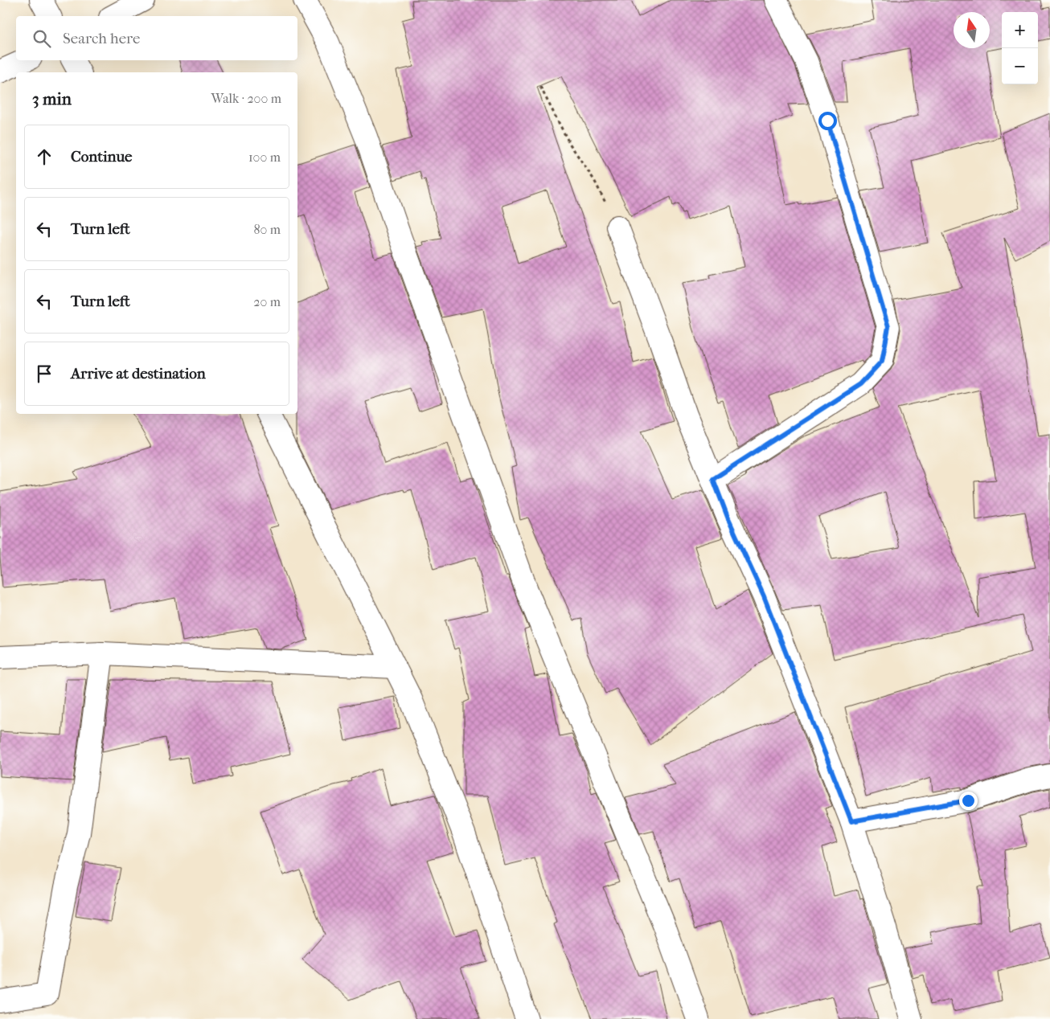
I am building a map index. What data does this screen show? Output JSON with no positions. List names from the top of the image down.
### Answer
{
  "north": "top",
  "page": {
    "map_buttons": ["+", "−"],
    "search": "Search here",
    "heading": ["3 min", "Walk · 200 m"],
    "list": [
      ["Continue", "100 m"],
      ["Turn left", "80 m"],
      ["Turn left", "20 m"],
      "Arrive at destination"
    ]
  }
}
